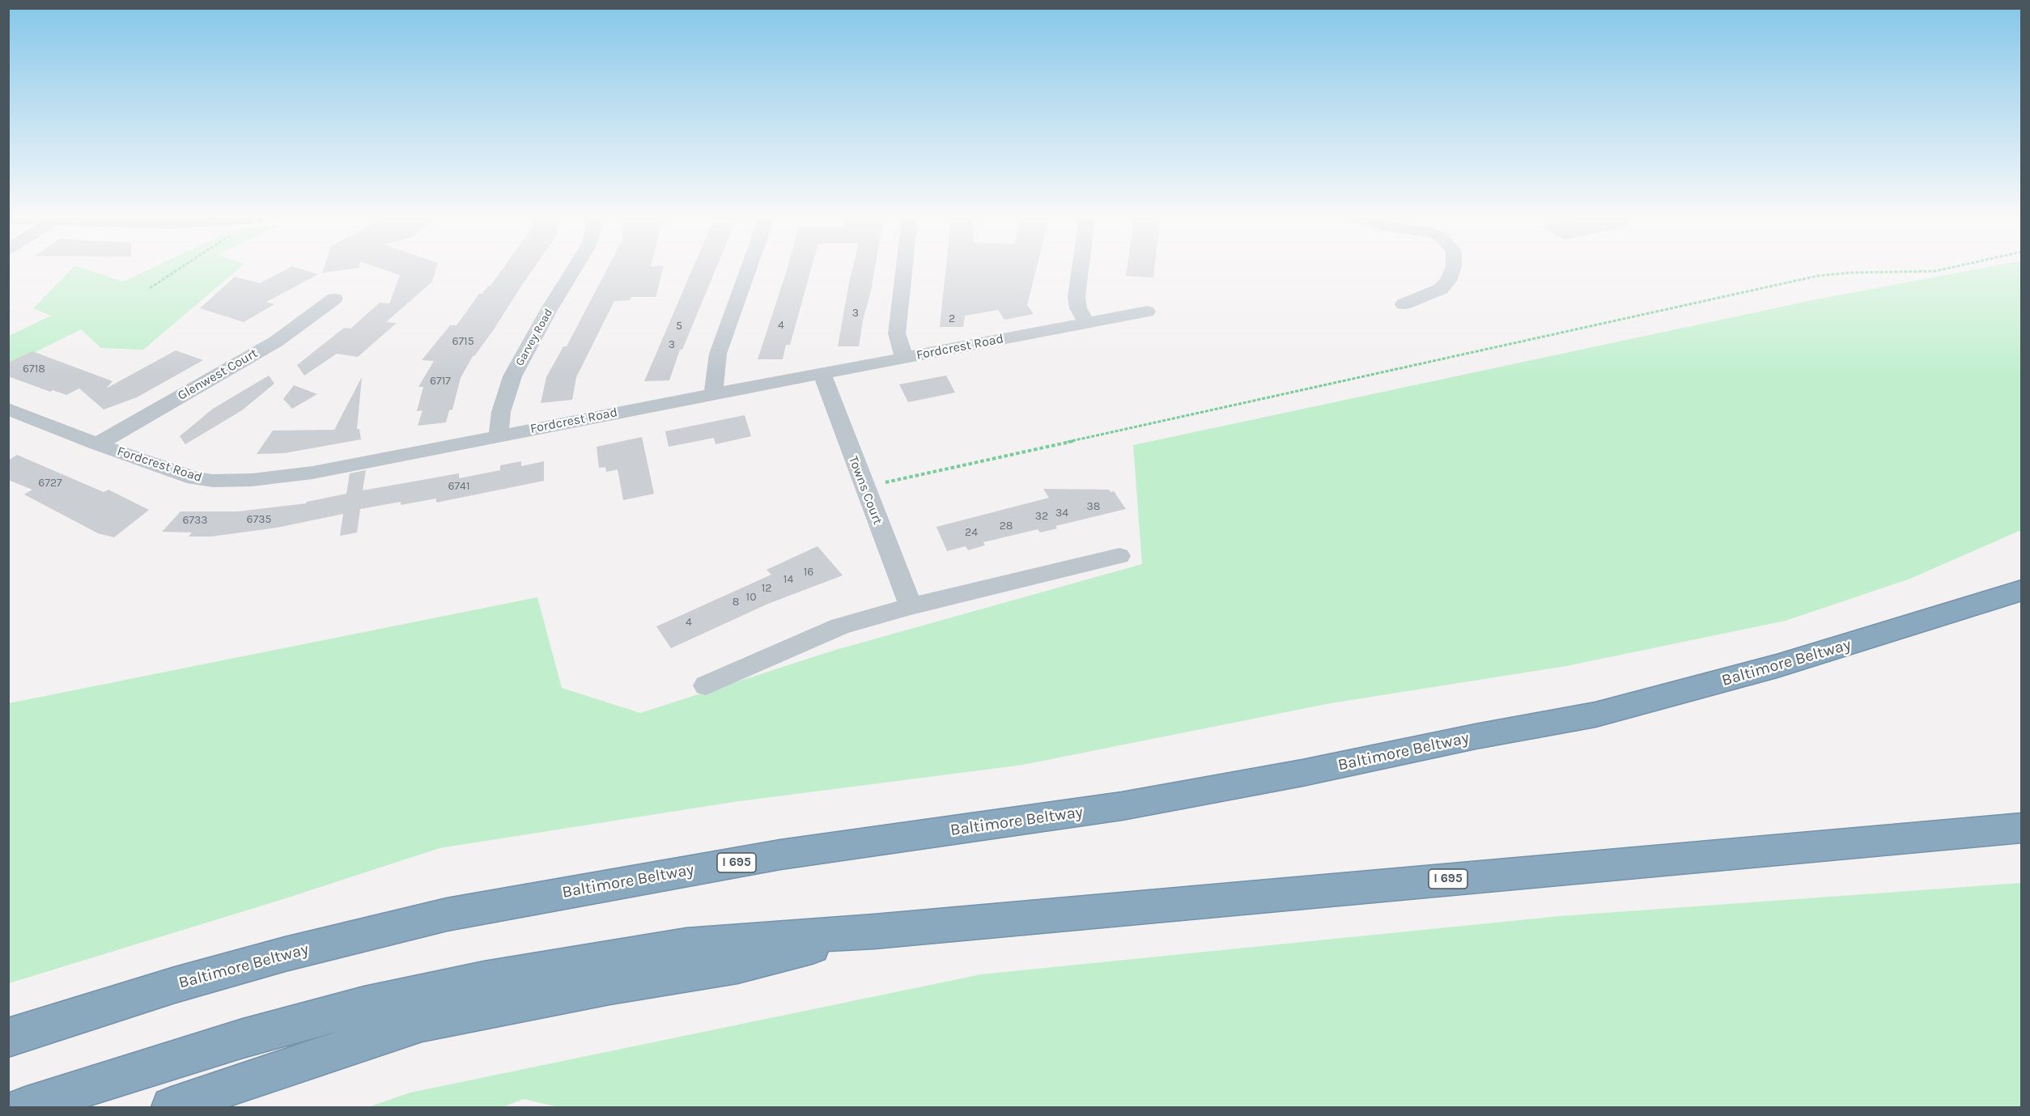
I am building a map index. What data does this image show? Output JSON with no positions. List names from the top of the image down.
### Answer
{
  "streets": {
    "highway": ["Baltimore Beltway", "I 695"],
    "street": [
      "Garvey Road",
      "Fordcrest Road",
      "Glenwest Court",
      "Towns Court"
    ]
  },
  "crossings": [
    ["Garvey Road", "Fordcrest Road"],
    ["Fordcrest Road", "Glenwest Court"],
    ["Fordcrest Road", "Towns Court"]
  ],
  "house_numbers": [
    "3",
    "2",
    "4",
    "5",
    "6715",
    "3",
    "6718",
    "6717",
    "6727",
    "6741",
    "38",
    "34",
    "32",
    "6735",
    "6733",
    "28",
    "24",
    "16",
    "14",
    "12",
    "10",
    "8",
    "4"
  ]
}
